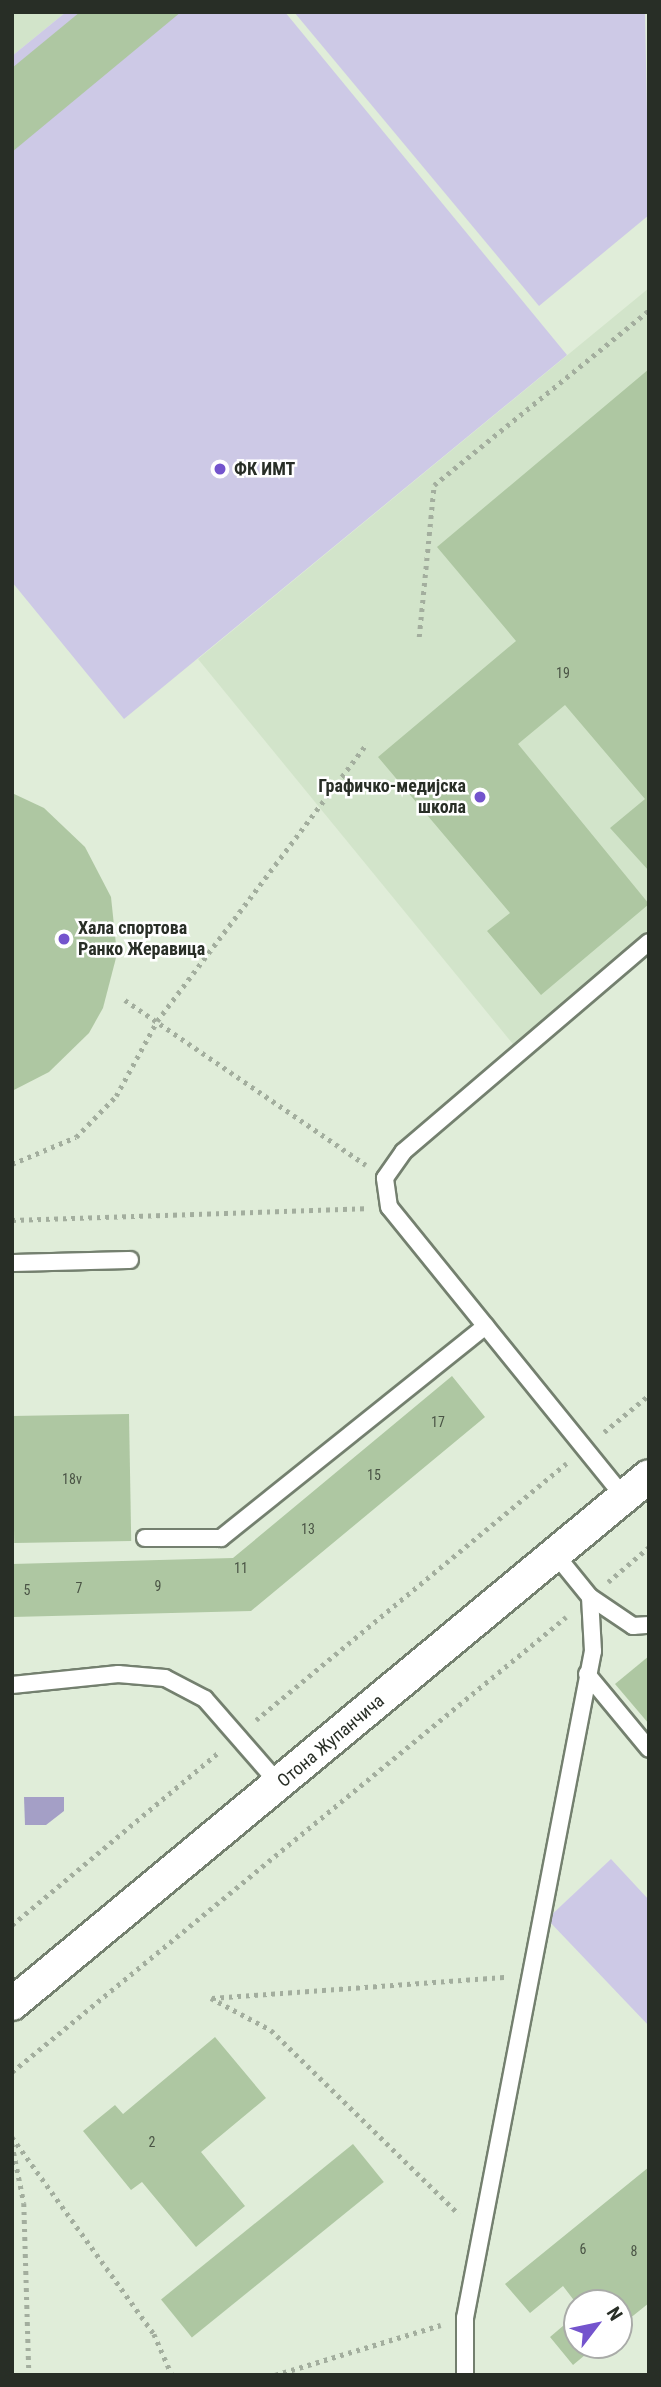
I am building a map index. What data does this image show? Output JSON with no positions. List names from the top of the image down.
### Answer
{
  "streets": {
    "street": ["Отона Жупанчича"]
  },
  "places": ["ФК ИМТ", "Графичко-медијска школа", "Хала спортова Ранко Жеравица"],
  "house_numbers": [
    "19",
    "17",
    "15",
    "18v",
    "13",
    "11",
    "9",
    "7",
    "5",
    "2",
    "6",
    "8"
  ],
  "north": "top right"
}
